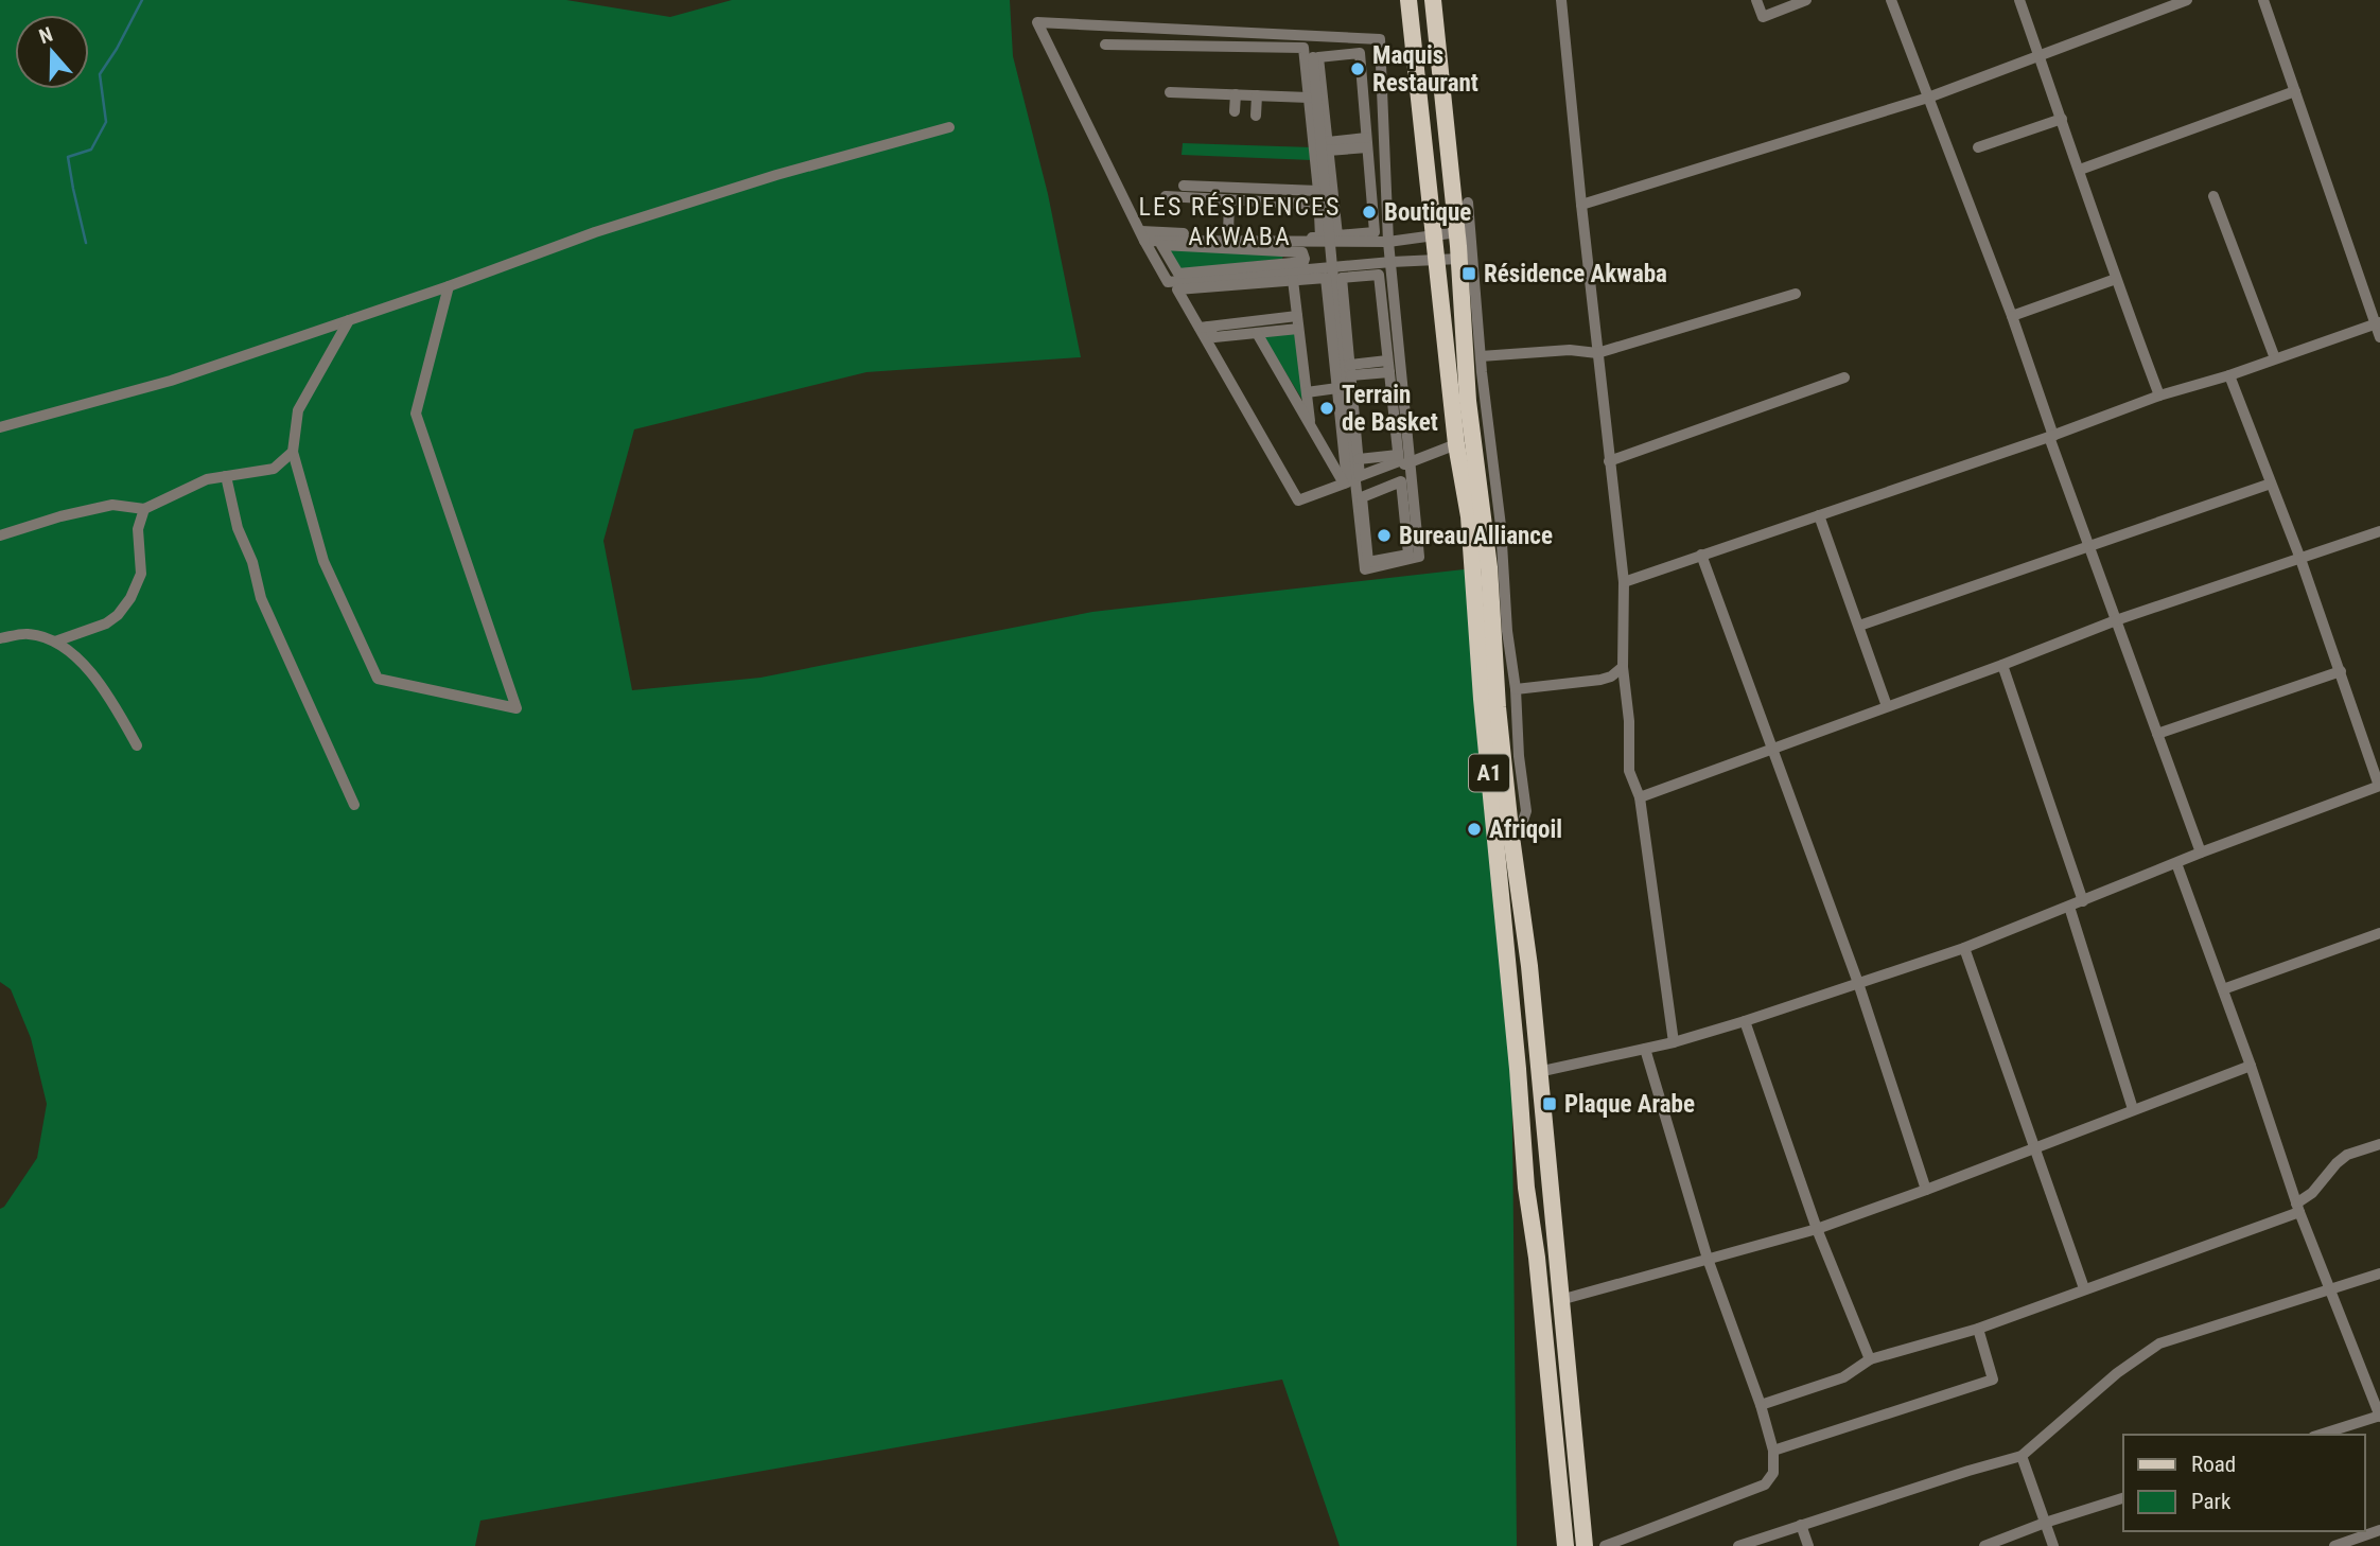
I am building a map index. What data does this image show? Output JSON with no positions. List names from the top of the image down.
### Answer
{
  "streets": {
    "main road": ["A1"]
  },
  "districts": ["LES RÉSIDENCES AKWABA"],
  "places": {
    "other": [
      "Maquis Restaurant",
      "Boutique",
      "Terrain de Basket",
      "Bureau Alliance",
      "Afriqoil"
    ],
    "transit": ["Résidence Akwaba", "Plaque Arabe"]
  },
  "legend": ["Road", "Park"],
  "north": "top"
}
